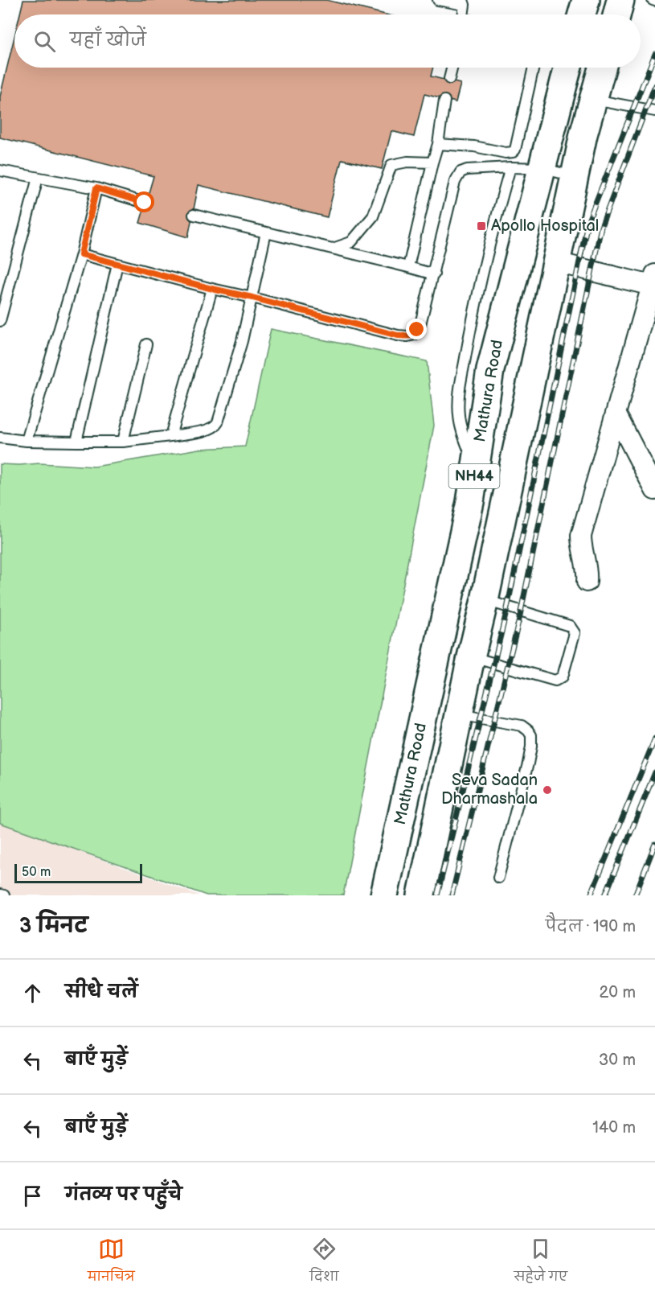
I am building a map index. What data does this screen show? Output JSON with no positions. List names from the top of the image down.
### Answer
{
  "streets": {
    "highway": ["Mathura Road", "NH44"]
  },
  "places": {
    "transit": ["Apollo Hospital"],
    "other": ["Seva Sadan Dharmashala"]
  },
  "scale_bar": "50 m",
  "page": {
    "search": "यहाँ खोजें",
    "scale": "50 m",
    "heading": ["3 मिनट", "पैदल · 190 m"],
    "list": [
      ["सीधे चलें", "20 m"],
      ["बाएँ मुड़ें", "30 m"],
      ["बाएँ मुड़ें", "140 m"],
      "गंतव्य पर पहुँचे"
    ],
    "nav": ["मानचित्र", "दिशा", "सहेजे गए"]
  }
}
